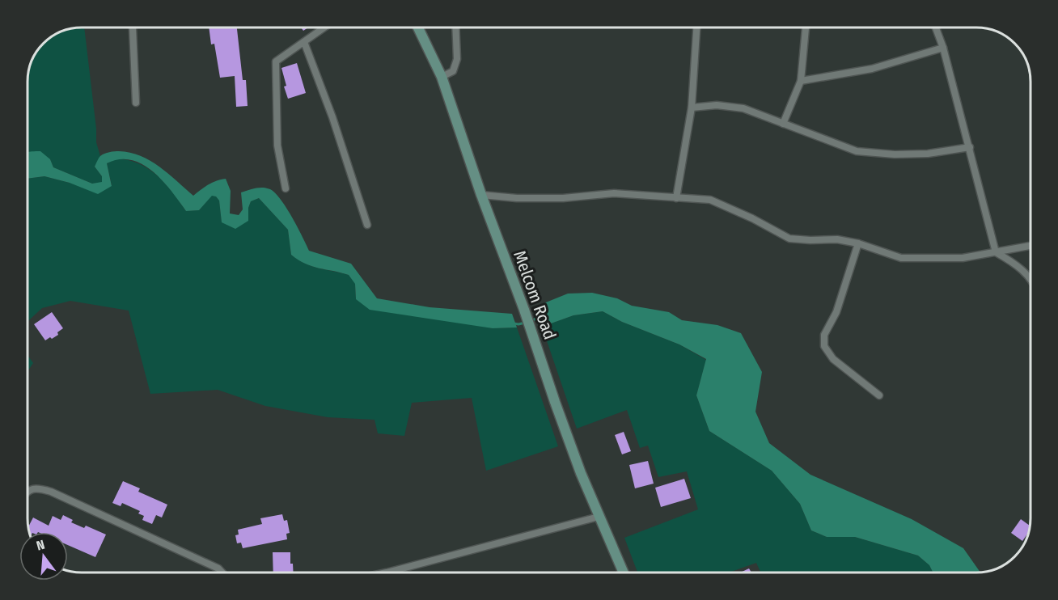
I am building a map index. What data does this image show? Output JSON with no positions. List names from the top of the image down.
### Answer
{
  "streets": {
    "main road": ["Melcom Road"]
  },
  "north": "top"
}
